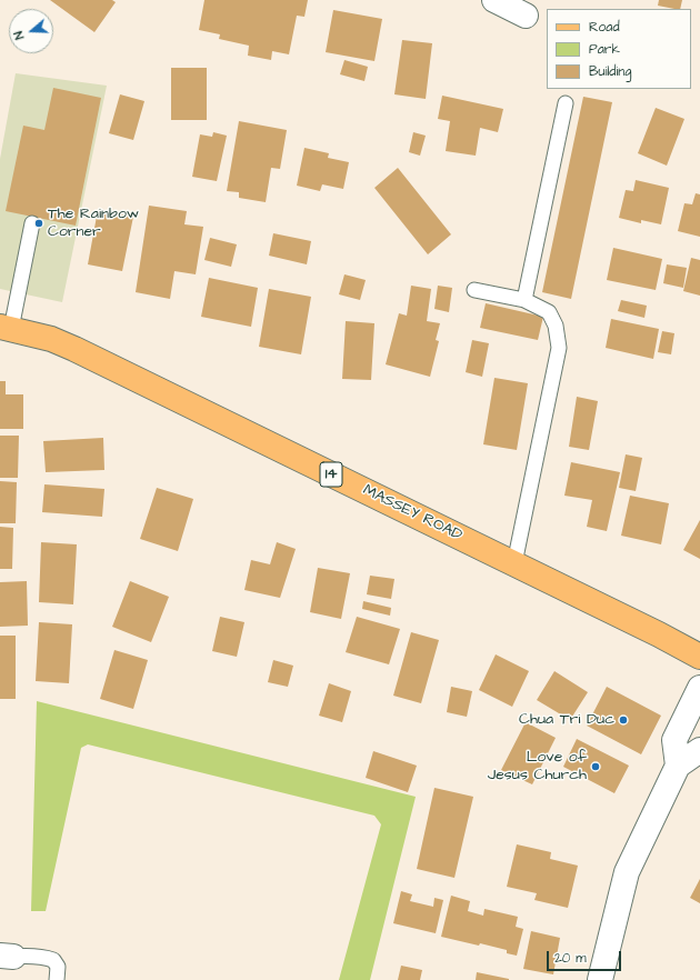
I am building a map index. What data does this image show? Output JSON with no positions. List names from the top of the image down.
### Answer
{
  "streets": {
    "main road": ["14", "MASSEY ROAD"]
  },
  "places": ["The Rainbow Corner", "Chua Tri Duc", "Love of Jesus Church"],
  "legend": ["Road", "Park", "Building"],
  "scale_bar": "20 m",
  "north": "left"
}
